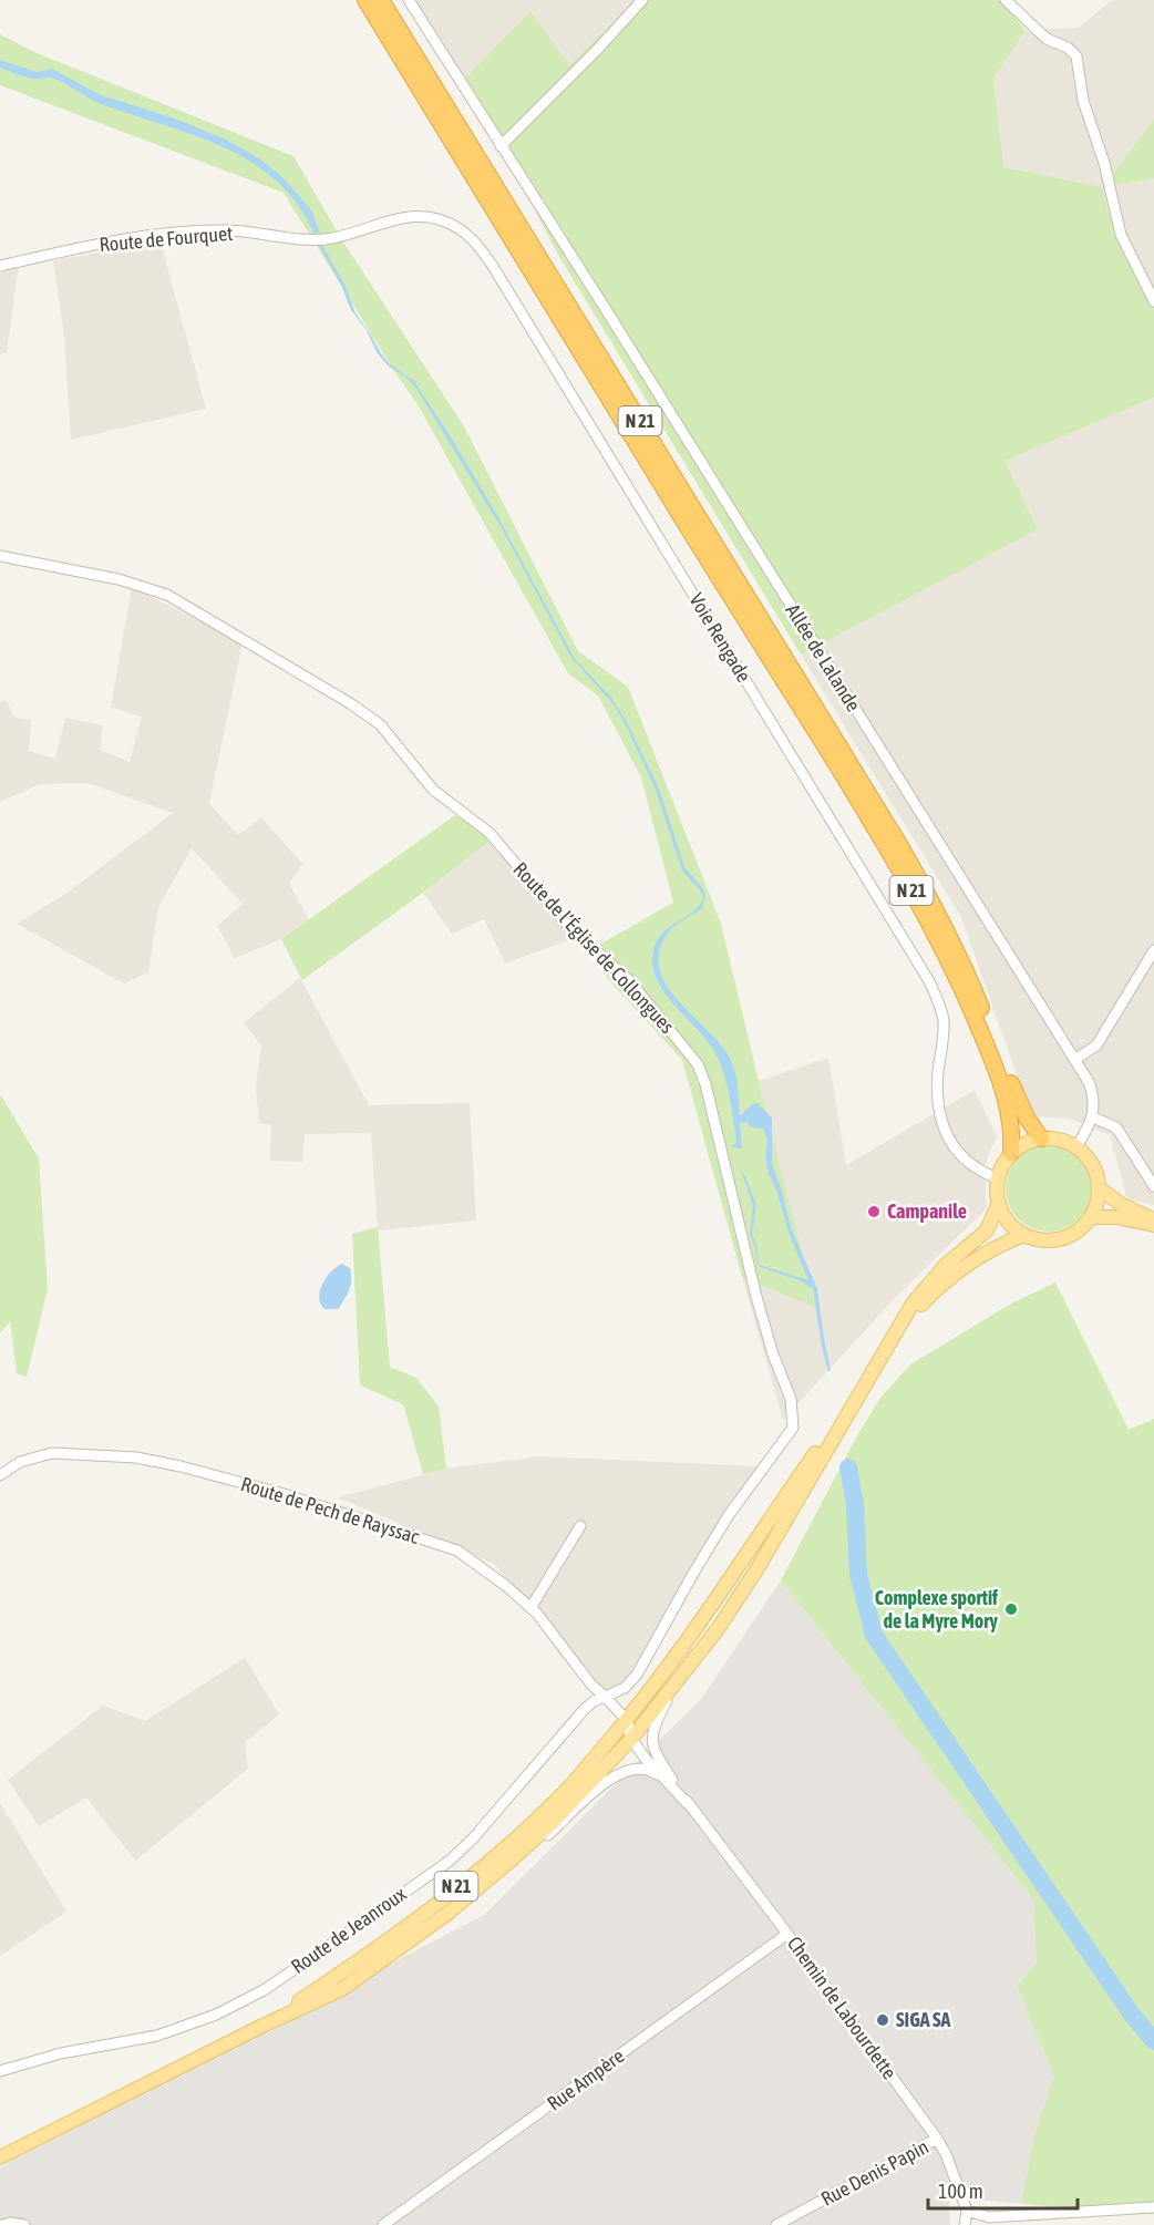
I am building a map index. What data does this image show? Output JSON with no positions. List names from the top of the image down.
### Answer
{
  "streets": {
    "highway": ["N 21"],
    "street": [
      "Route de Fourquet",
      "Voie Rengade",
      "Allée de Lalande",
      "Route de l’Église de Collongues",
      "Route de Pech de Rayssac",
      "Route de Jeanroux",
      "Chemin de Labourdette",
      "Rue Ampère",
      "Rue Denis Papin"
    ]
  },
  "crossings": [
    ["Route de Fourquet", "Voie Rengade"],
    ["N 21", "Voie Rengade"],
    ["Route de l’Église de Collongues", "Route de Jeanroux"],
    ["Route de Pech de Rayssac", "Route de Jeanroux"],
    ["Chemin de Labourdette", "Rue Ampère"],
    ["Chemin de Labourdette", "Rue Denis Papin"]
  ],
  "places": ["Campanile", "Complexe sportif de la Myre Mory", "SIGA SA"],
  "scale_bar": "100 m"
}
